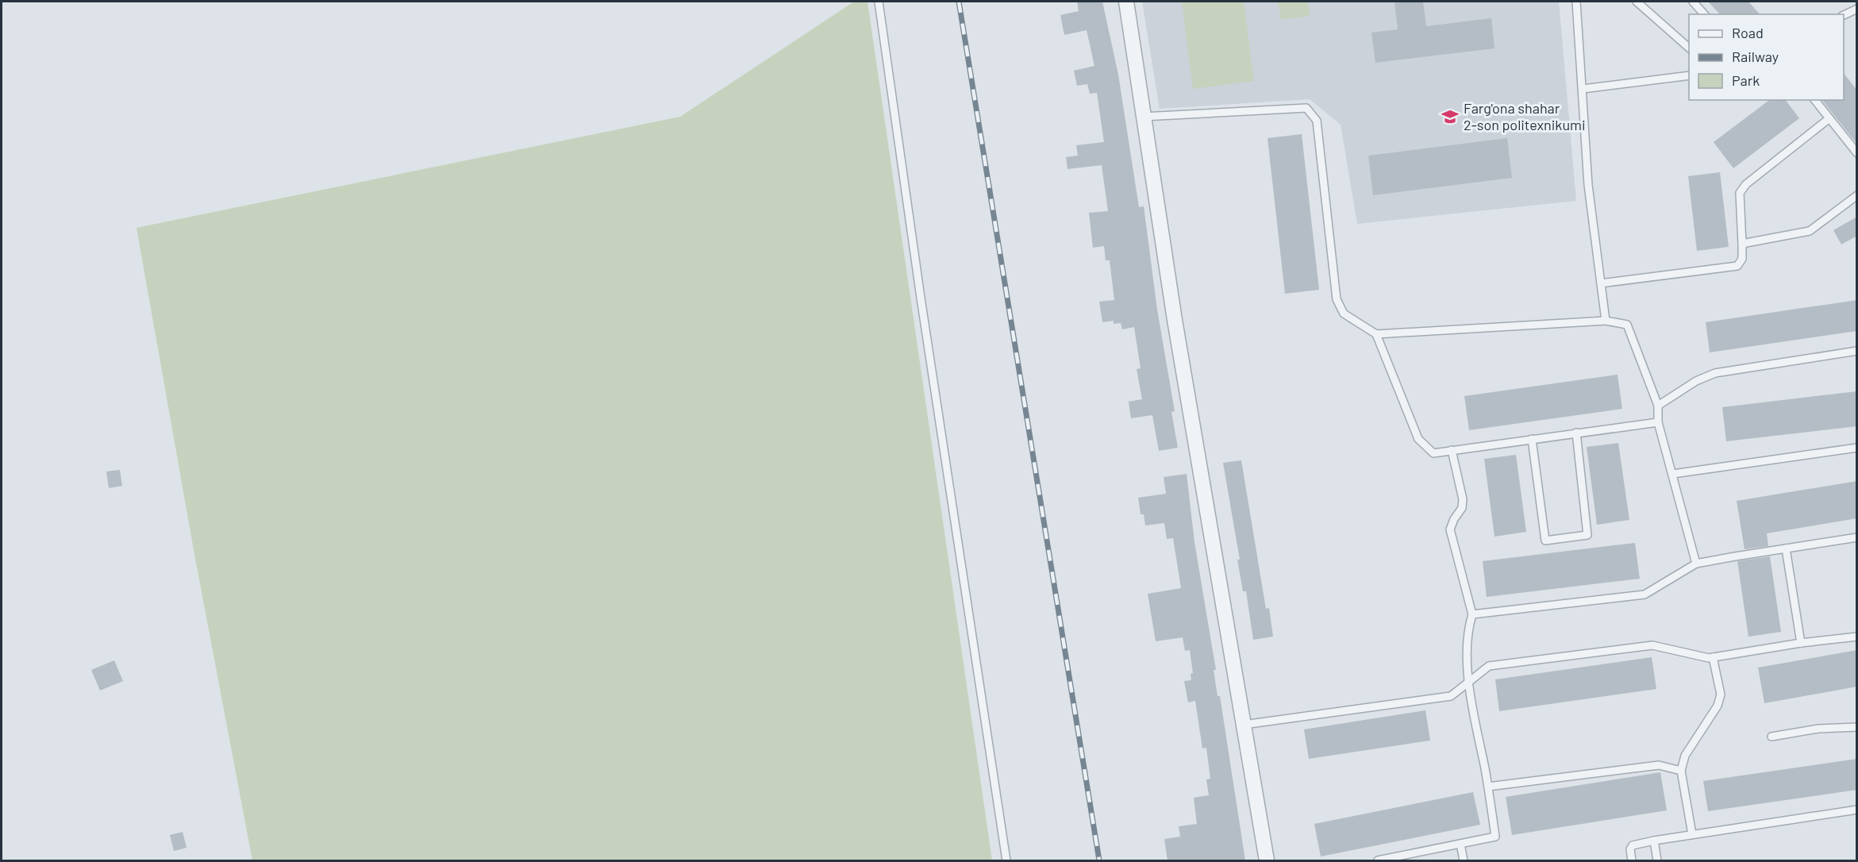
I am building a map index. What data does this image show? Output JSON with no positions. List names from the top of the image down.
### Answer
{
  "places": {
    "school or university": ["Farg'ona shahar 2-son politexnikumi"]
  },
  "legend": ["Road", "Railway", "Park"]
}
